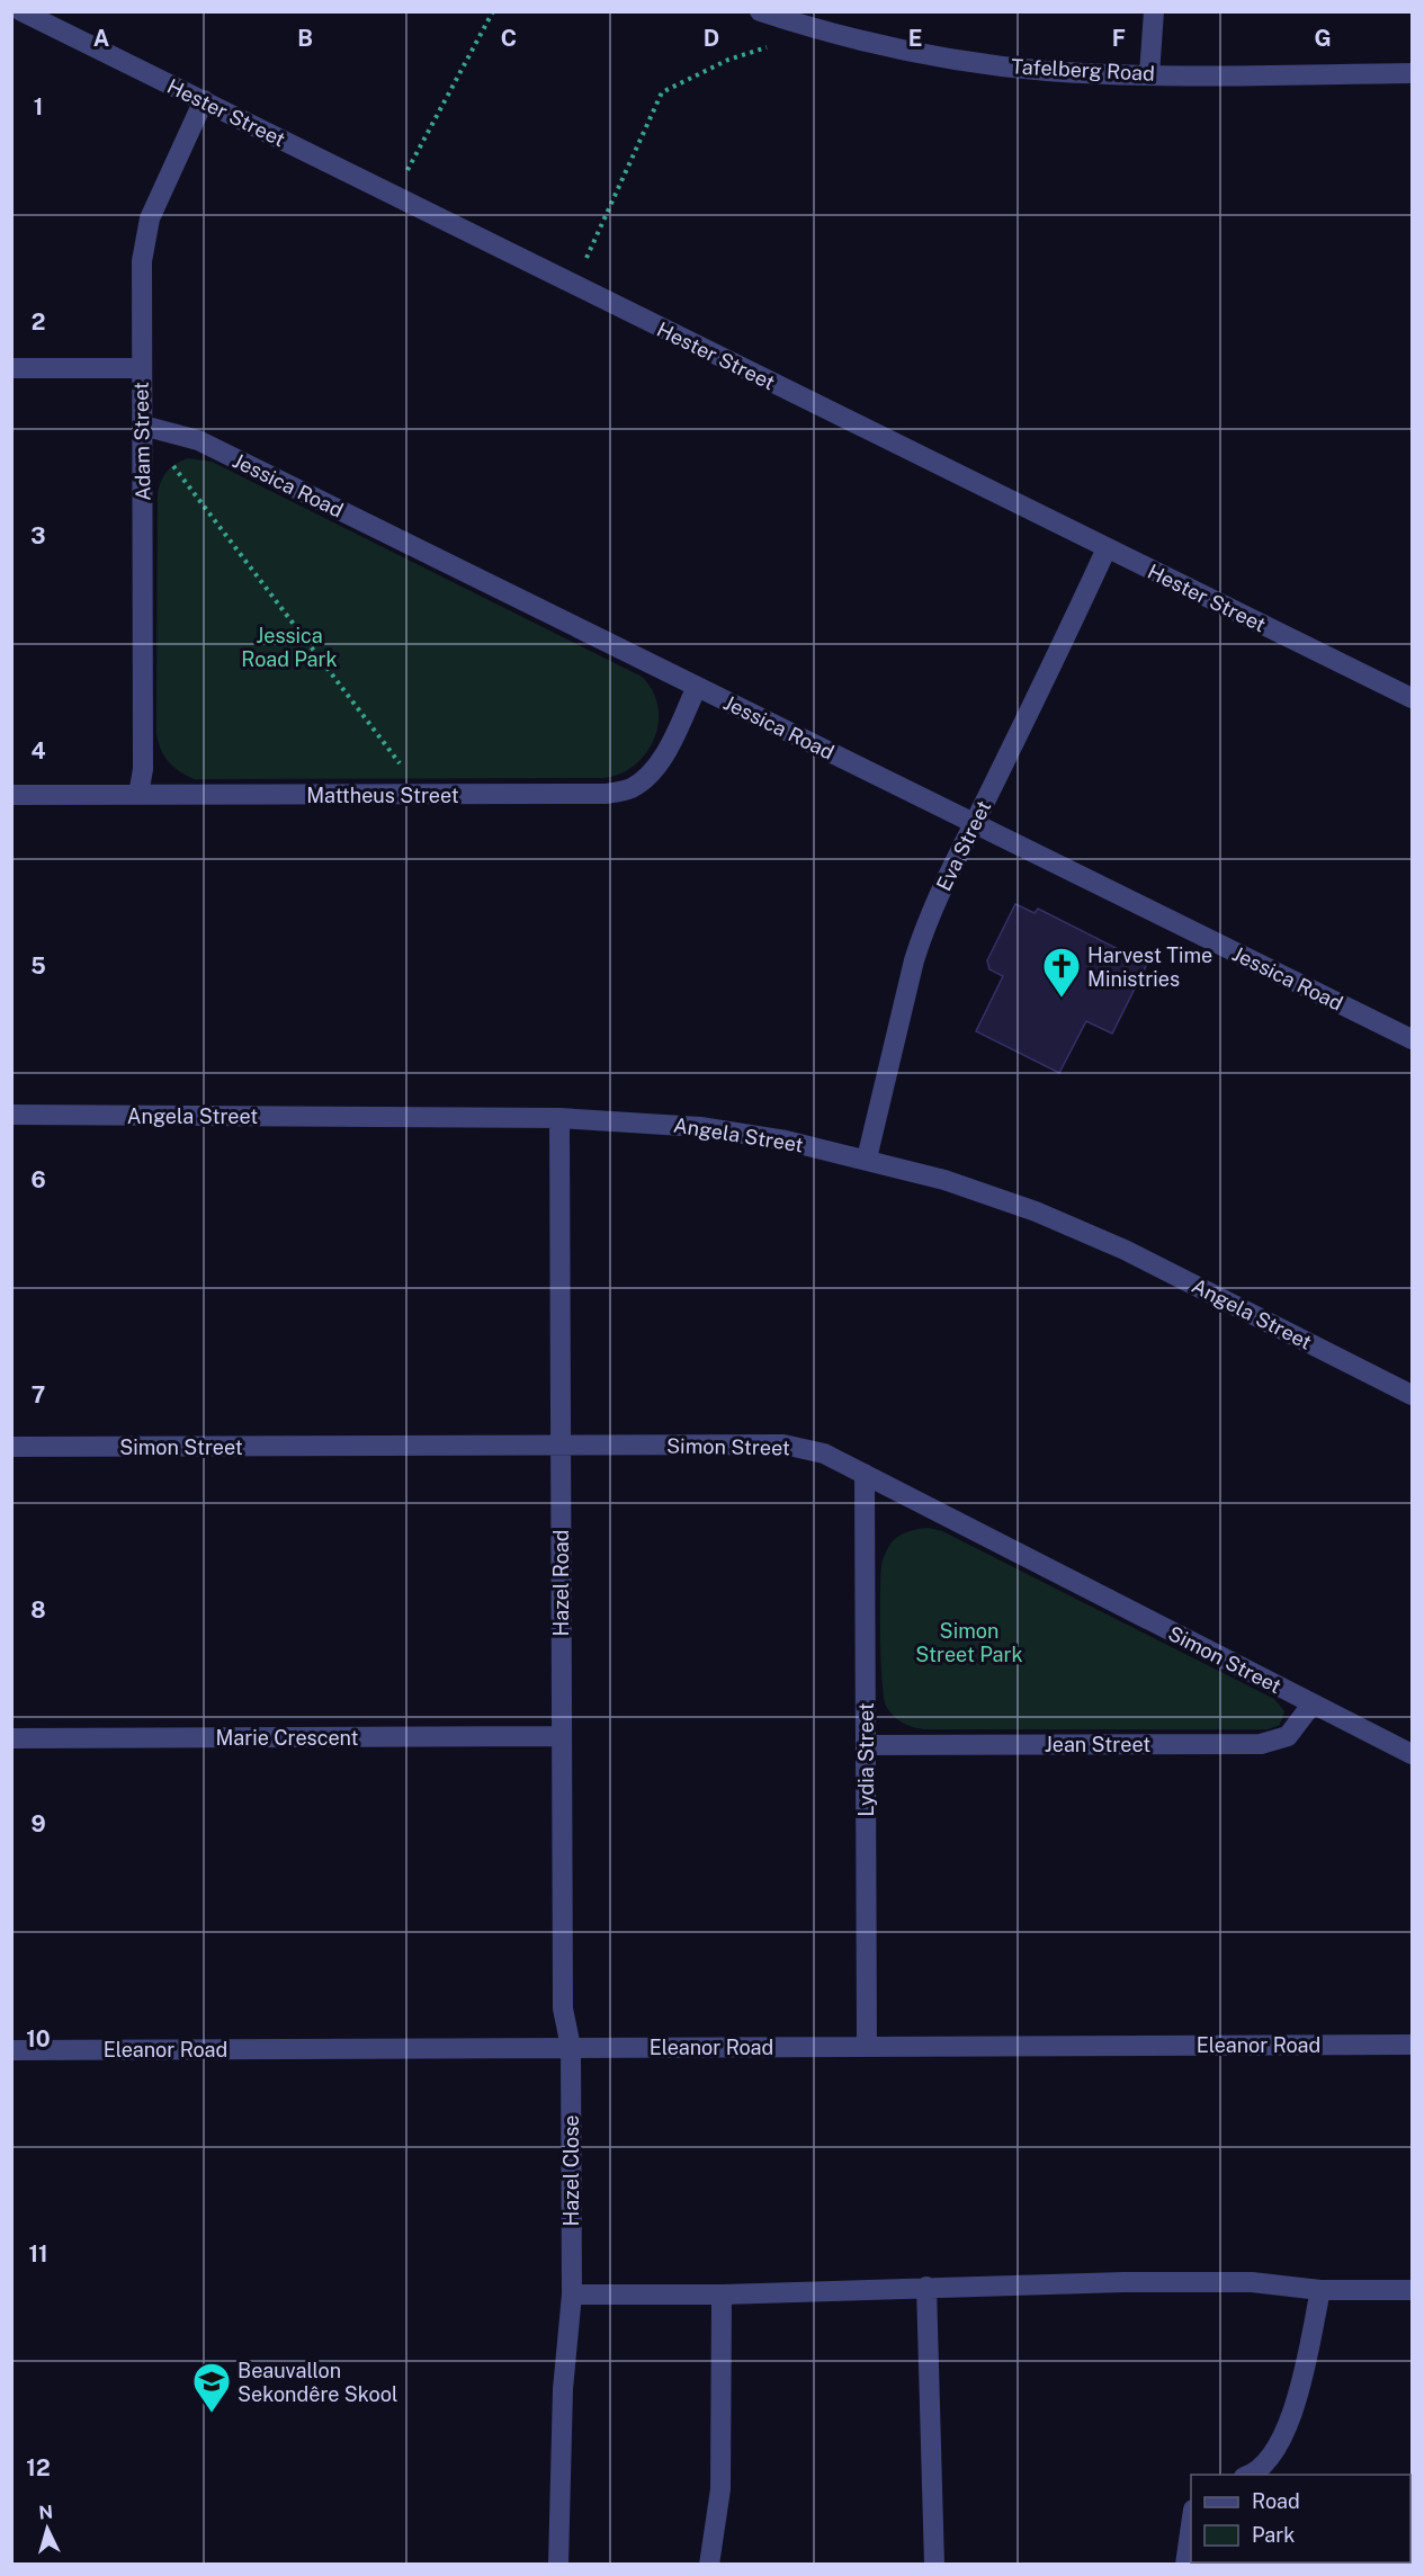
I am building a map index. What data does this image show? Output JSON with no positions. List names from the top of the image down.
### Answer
{
  "streets": {
    "street": [
      "Tafelberg Road",
      "Hester Street",
      "Adam Street",
      "Jessica Road",
      "Mattheus Street",
      "Eva Street",
      "Angela Street",
      "Simon Street",
      "Hazel Road",
      "Marie Crescent",
      "Jean Street",
      "Lydia Street",
      "Eleanor Road",
      "Hazel Close"
    ]
  },
  "crossings": [
    ["Hester Street", "Adam Street"],
    ["Hester Street", "Eva Street"],
    ["Adam Street", "Jessica Road"],
    ["Adam Street", "Mattheus Street"],
    ["Jessica Road", "Mattheus Street"],
    ["Jessica Road", "Eva Street"],
    ["Eva Street", "Angela Street"],
    ["Angela Street", "Hazel Road"],
    ["Simon Street", "Hazel Road"],
    ["Simon Street", "Jean Street"],
    ["Simon Street", "Lydia Street"],
    ["Hazel Road", "Marie Crescent"],
    ["Hazel Road", "Eleanor Road"],
    ["Hazel Road", "Hazel Close"],
    ["Jean Street", "Lydia Street"],
    ["Lydia Street", "Eleanor Road"],
    ["Eleanor Road", "Hazel Close"]
  ],
  "parks": ["Jessica Road Park", "Simon Street Park"],
  "places": {
    "church": ["Harvest Time Ministries"],
    "school or university": ["Beauvallon Sekondêre Skool"]
  },
  "legend": ["Road", "Park"],
  "north": "top",
  "grid": {
    "columns": [
      "A",
      "B",
      "C",
      "D",
      "E",
      "F",
      "G"
    ],
    "rows": [
      "1",
      "2",
      "3",
      "4",
      "5",
      "6",
      "7",
      "8",
      "9",
      "10",
      "11",
      "12"
    ]
  }
}
